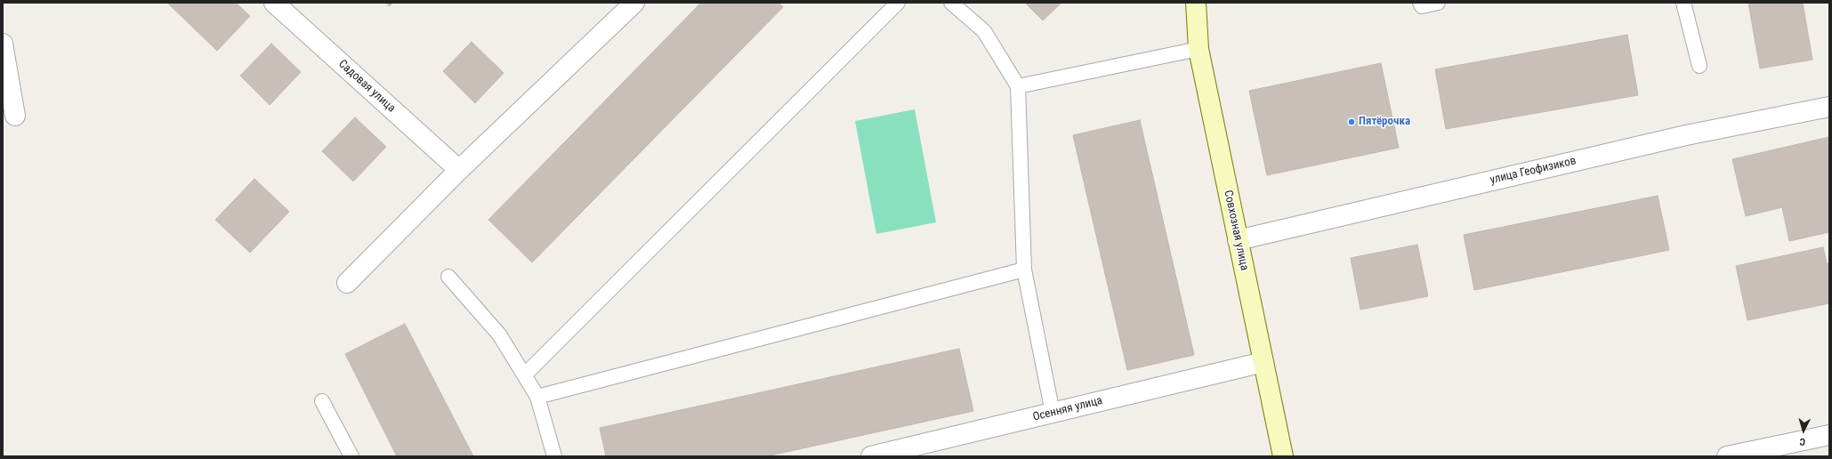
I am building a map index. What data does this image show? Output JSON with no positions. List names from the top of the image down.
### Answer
{
  "streets": {
    "main road": ["Совхозная улица"],
    "street": ["Садовая улица", "улица Геофизиков", "Осенняя улица"]
  },
  "crossings": [
    ["улица Геофизиков", "Совхозная улица"],
    ["Совхозная улица", "Осенняя улица"]
  ],
  "places": ["Пятёрочка"],
  "north": "bottom"
}
